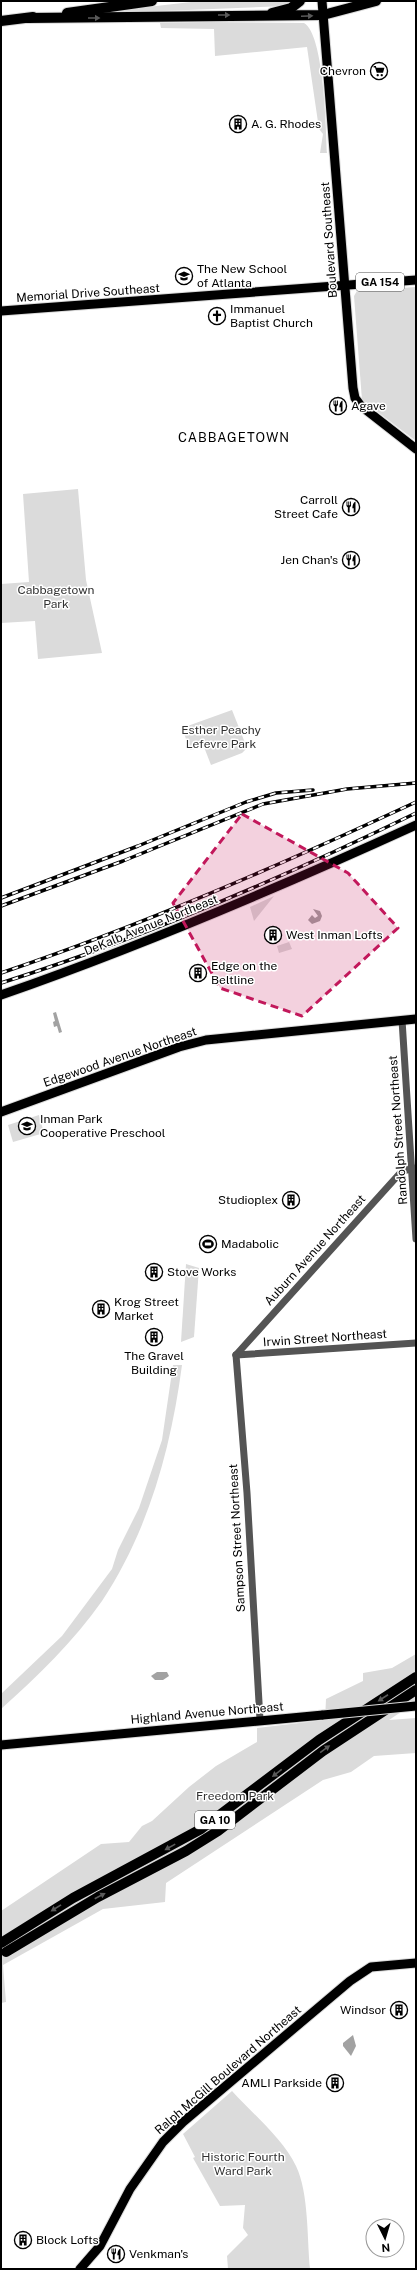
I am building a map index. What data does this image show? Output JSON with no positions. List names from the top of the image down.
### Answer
{
  "streets": {
    "highway": ["GA 10"],
    "main road": [
      "Boulevard Southeast",
      "GA 154",
      "Memorial Drive Southeast",
      "DeKalb Avenue Northeast",
      "Edgewood Avenue Northeast",
      "Highland Avenue Northeast",
      "Ralph McGill Boulevard Northeast"
    ],
    "street": [
      "Randolph Street Northeast",
      "Auburn Avenue Northeast",
      "Irwin Street Northeast",
      "Sampson Street Northeast"
    ]
  },
  "crossings": [
    ["Boulevard Southeast", "Memorial Drive Southeast"],
    ["Edgewood Avenue Northeast", "Randolph Street Northeast"],
    ["Randolph Street Northeast", "Auburn Avenue Northeast"],
    ["Auburn Avenue Northeast", "Irwin Street Northeast"],
    ["Auburn Avenue Northeast", "Sampson Street Northeast"],
    ["Irwin Street Northeast", "Sampson Street Northeast"],
    ["Sampson Street Northeast", "Highland Avenue Northeast"]
  ],
  "districts": ["CABBAGETOWN"],
  "parks": [
    "Cabbagetown Park",
    "Esther Peachy Lefevre Park",
    "Freedom Park",
    "Historic Fourth Ward Park"
  ],
  "places": {
    "supermarket": ["Chevron"],
    "building": [
      "A. G. Rhodes",
      "West Inman Lofts",
      "Edge on the Beltline",
      "Studioplex",
      "Stove Works",
      "Krog Street Market",
      "The Gravel Building",
      "Windsor",
      "AMLI Parkside",
      "Block Lofts"
    ],
    "school or university": ["The New School of Atlanta", "Inman Park Cooperative Preschool"],
    "church": ["Immanuel Baptist Church"],
    "restaurant": [
      "Agave",
      "Carroll Street Cafe",
      "Jen Chan's",
      "Venkman's"
    ],
    "sports": ["Madabolic"]
  },
  "north": "bottom"
}
